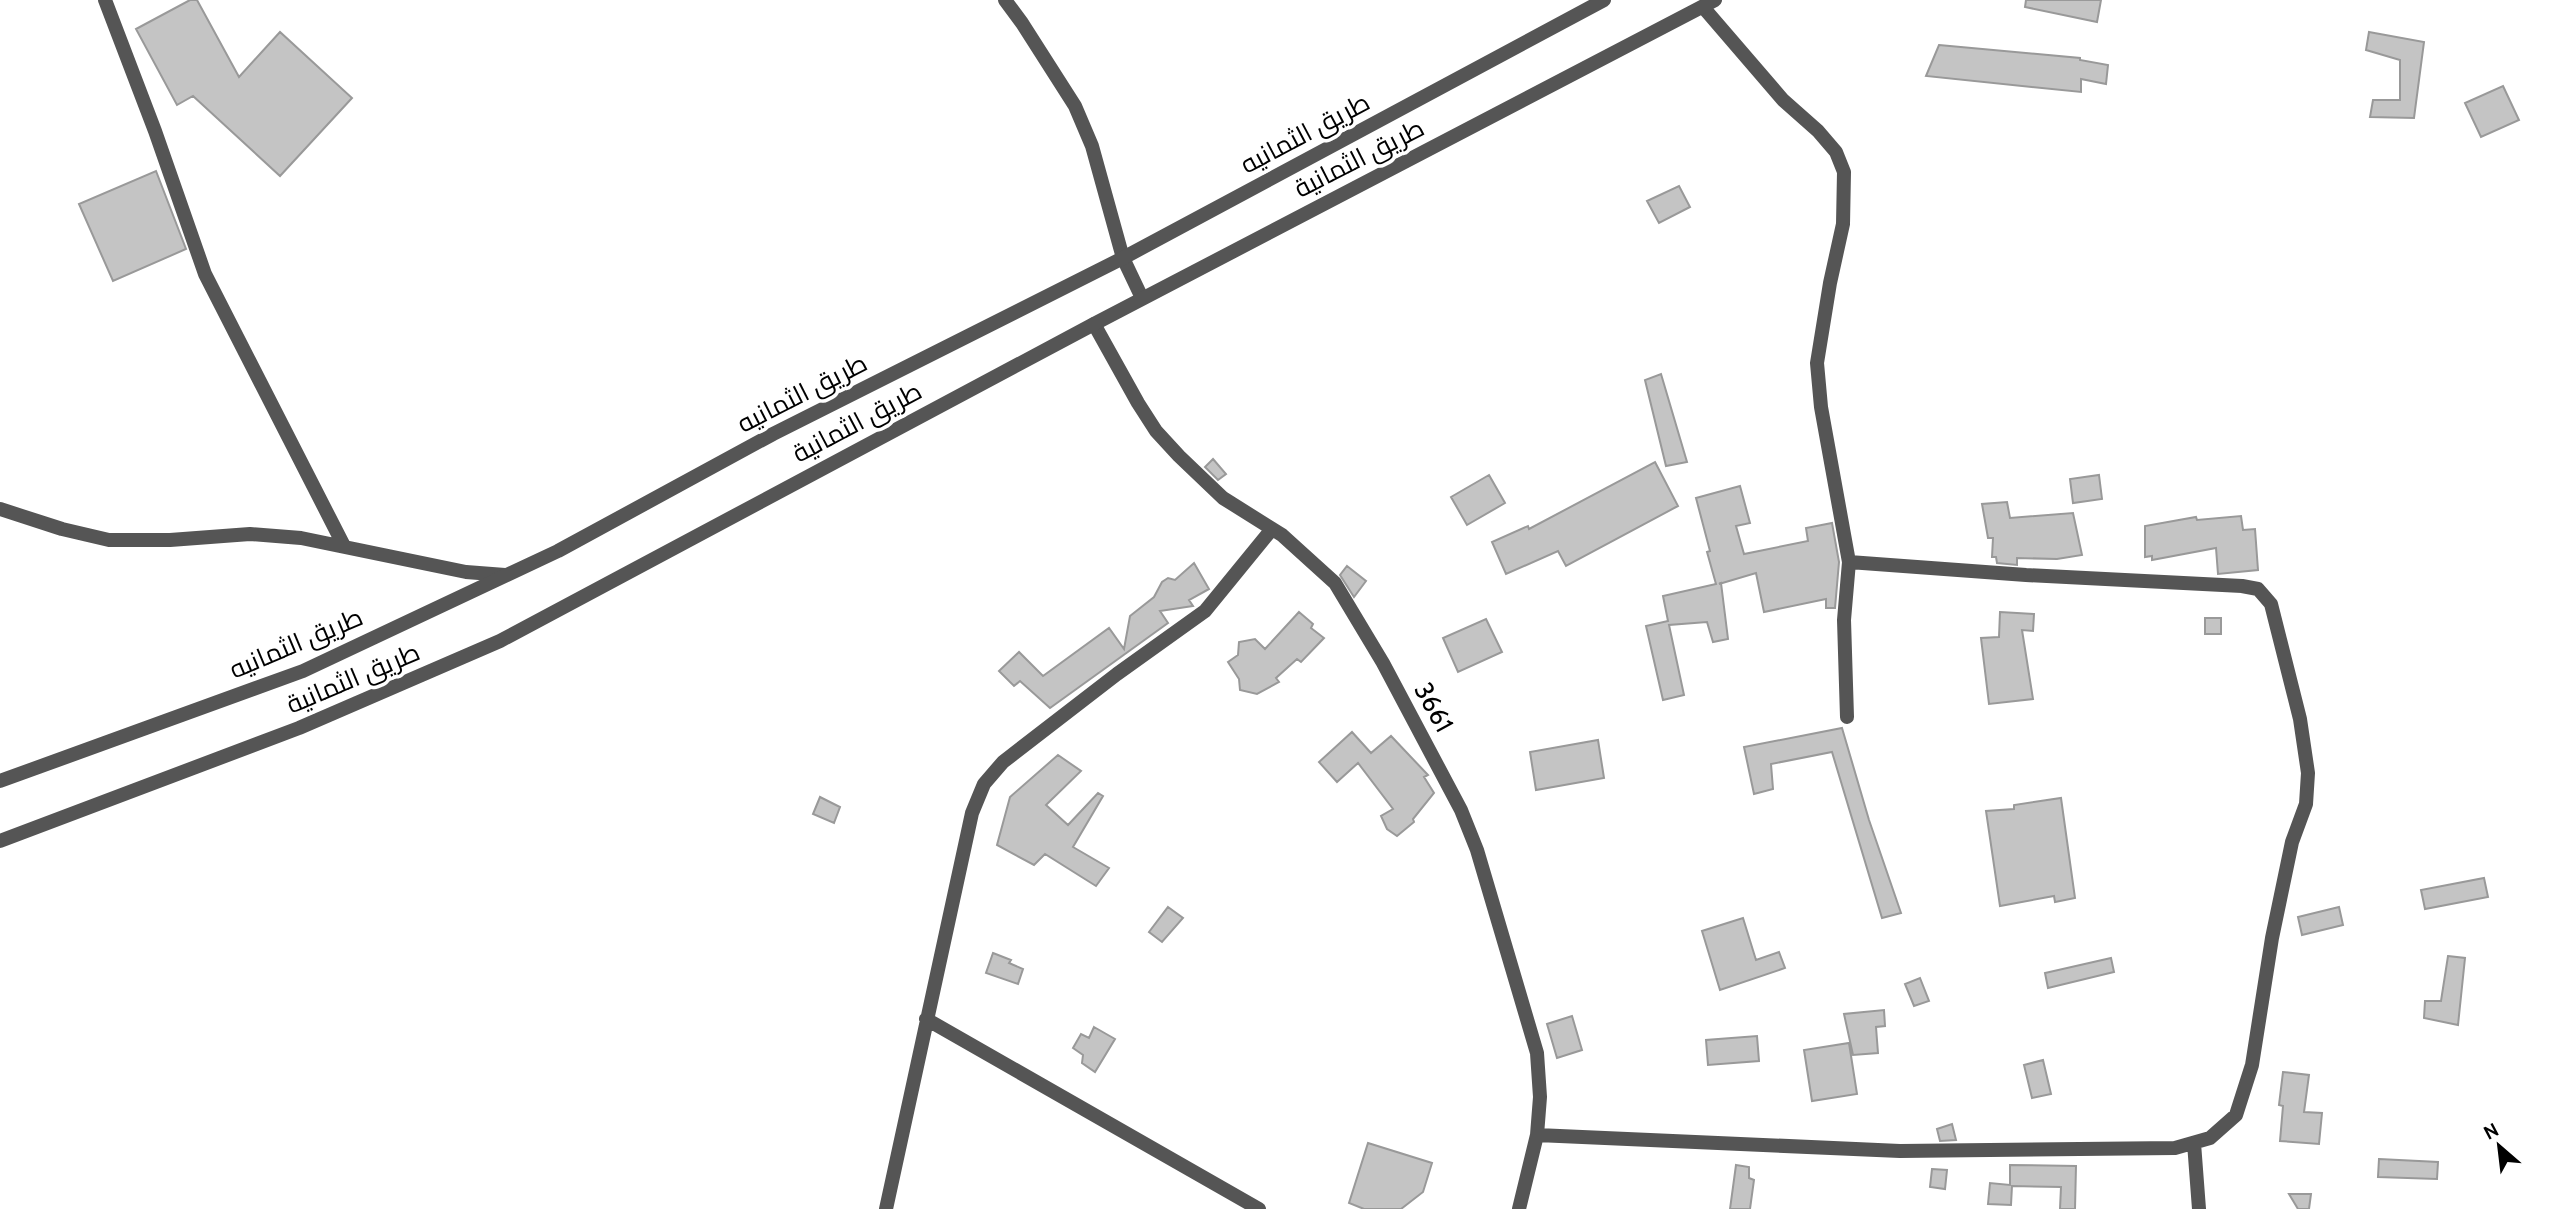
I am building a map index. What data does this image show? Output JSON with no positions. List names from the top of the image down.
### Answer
{
  "streets": {
    "street": ["طريق الثمانيه", "طريق الثمانية", "3661"]
  },
  "crossings": [
    ["طريق الثمانية", "3661"]
  ],
  "north": "top left"
}
